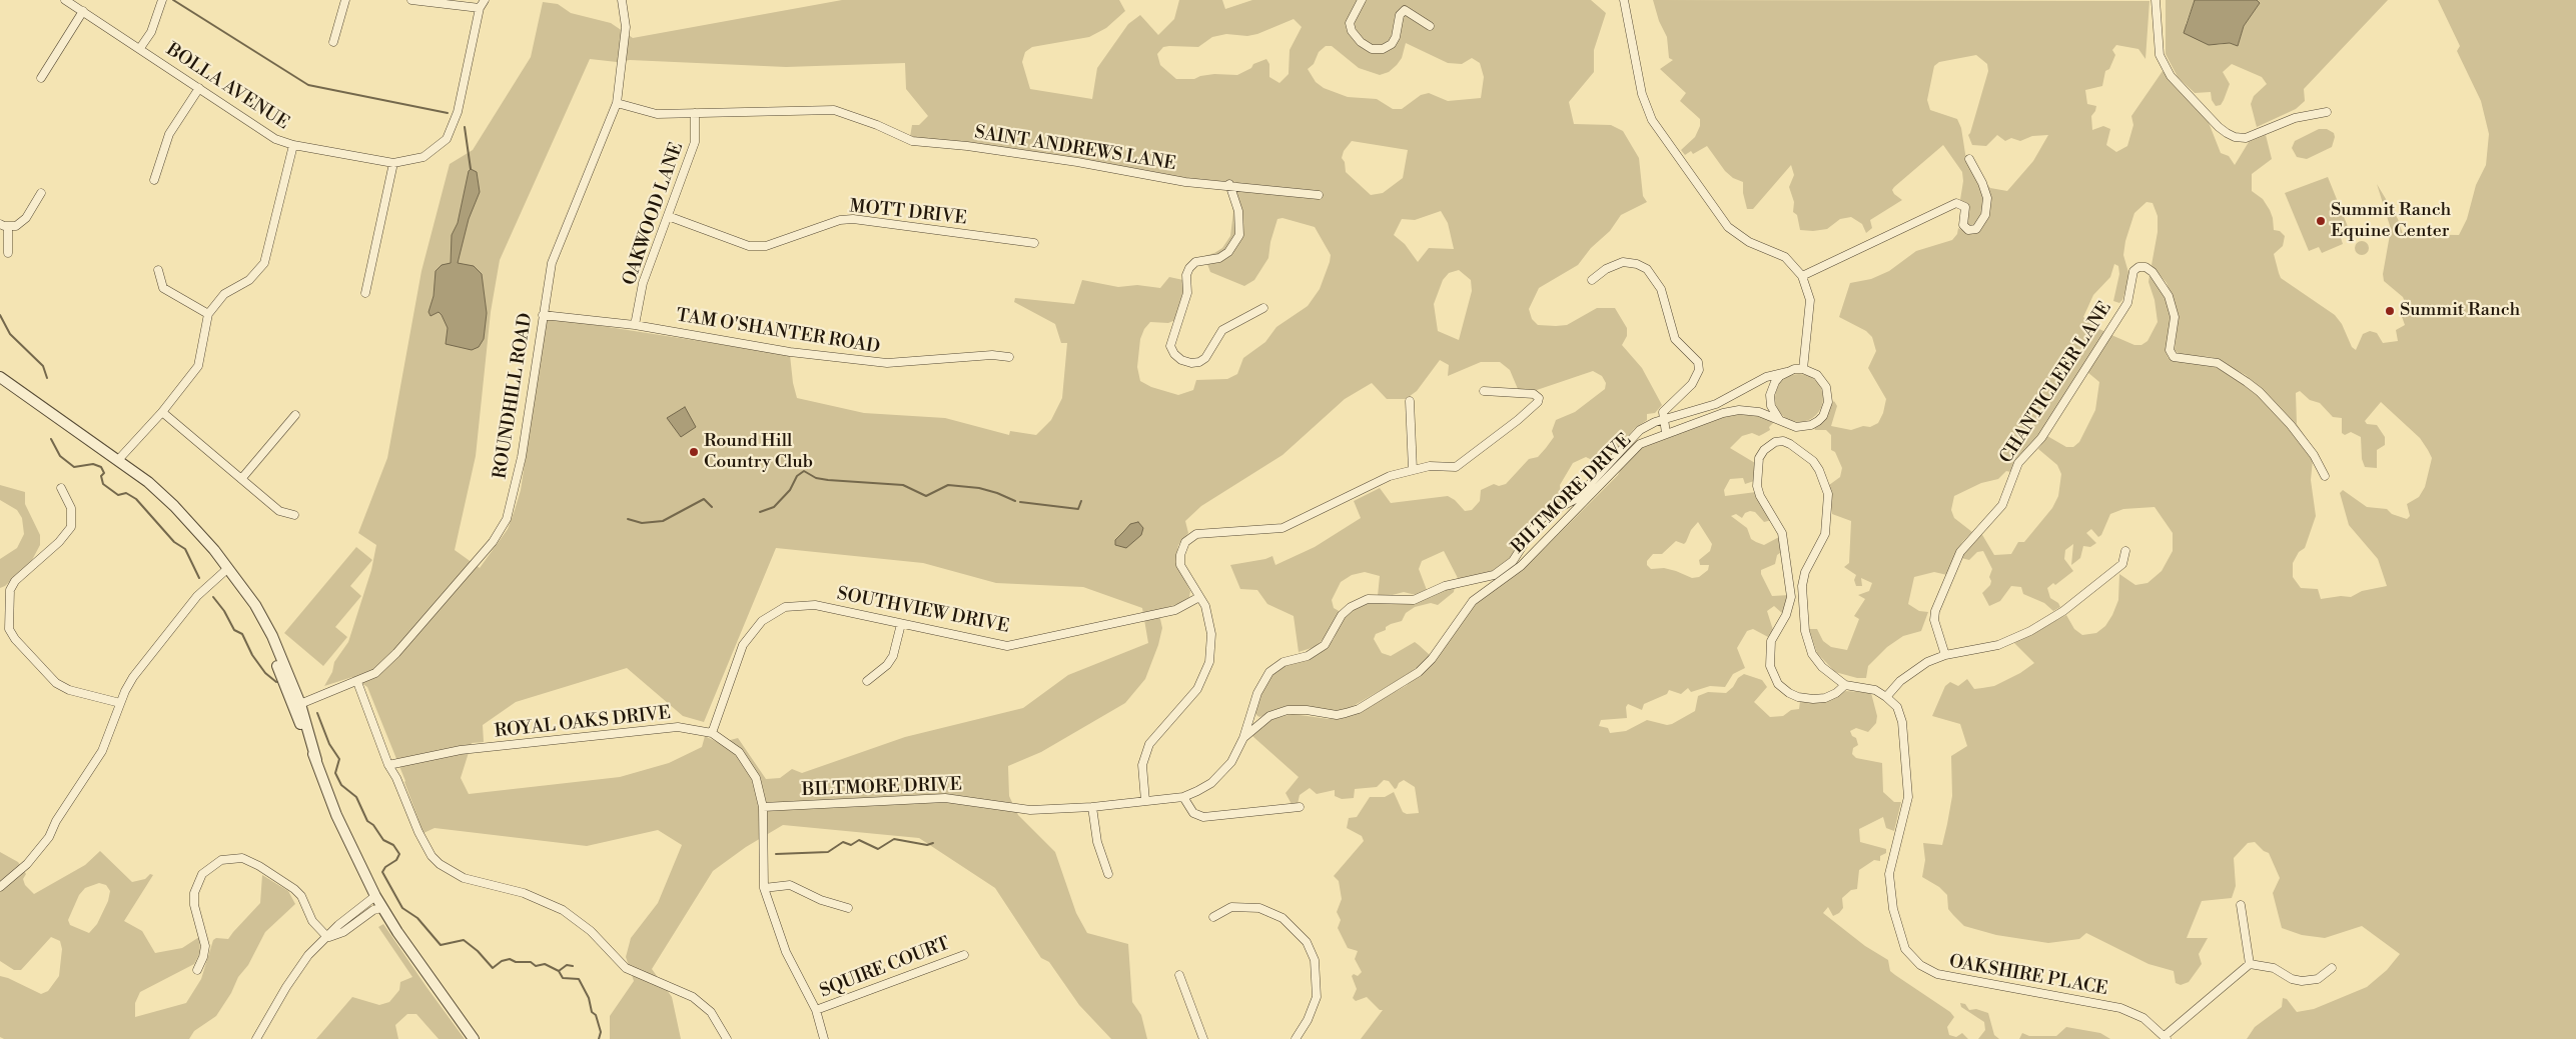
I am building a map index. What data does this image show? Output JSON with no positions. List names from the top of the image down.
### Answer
{
  "streets": {
    "street": [
      "BOLLA AVENUE",
      "SAINT ANDREWS LANE",
      "MOTT DRIVE",
      "OAKWOOD LANE",
      "TAM O'SHANTER ROAD",
      "CHANTICLEER LANE",
      "ROUNDHILL ROAD",
      "BILTMORE DRIVE",
      "SOUTHVIEW DRIVE",
      "ROYAL OAKS DRIVE",
      "SQUIRE COURT",
      "OAKSHIRE PLACE"
    ]
  },
  "crossings": [
    ["SAINT ANDREWS LANE", "OAKWOOD LANE"],
    ["MOTT DRIVE", "OAKWOOD LANE"],
    ["OAKWOOD LANE", "TAM O'SHANTER ROAD"],
    ["TAM O'SHANTER ROAD", "ROUNDHILL ROAD"],
    ["BILTMORE DRIVE", "ROYAL OAKS DRIVE"],
    ["SOUTHVIEW DRIVE", "ROYAL OAKS DRIVE"],
    ["ROYAL OAKS DRIVE", "SQUIRE COURT"]
  ],
  "places": ["Summit Ranch Equine Center", "Summit Ranch", "Round Hill Country Club"]
}
